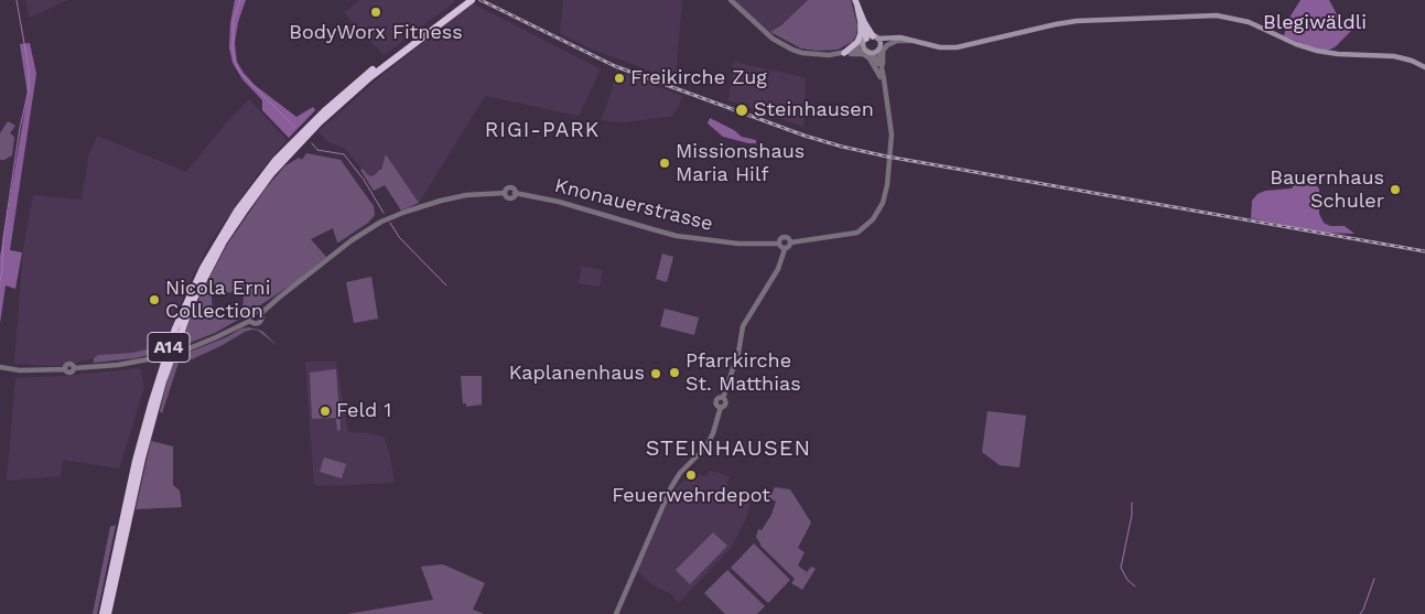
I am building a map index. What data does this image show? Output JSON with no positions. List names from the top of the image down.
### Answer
{
  "streets": {
    "highway": ["A14"],
    "street": ["Knonauerstrasse"]
  },
  "districts": ["RIGI-PARK", "STEINHAUSEN"],
  "parks": ["Blegiwäldli"],
  "places": [
    "BodyWorx Fitness",
    "Freikirche Zug",
    "Steinhausen",
    "Missionshaus Maria Hilf",
    "Bauernhaus Schuler",
    "Nicola Erni Collection",
    "Pfarrkirche St. Matthias",
    "Kaplanenhaus",
    "Feld 1",
    "Feuerwehrdepot"
  ]
}
